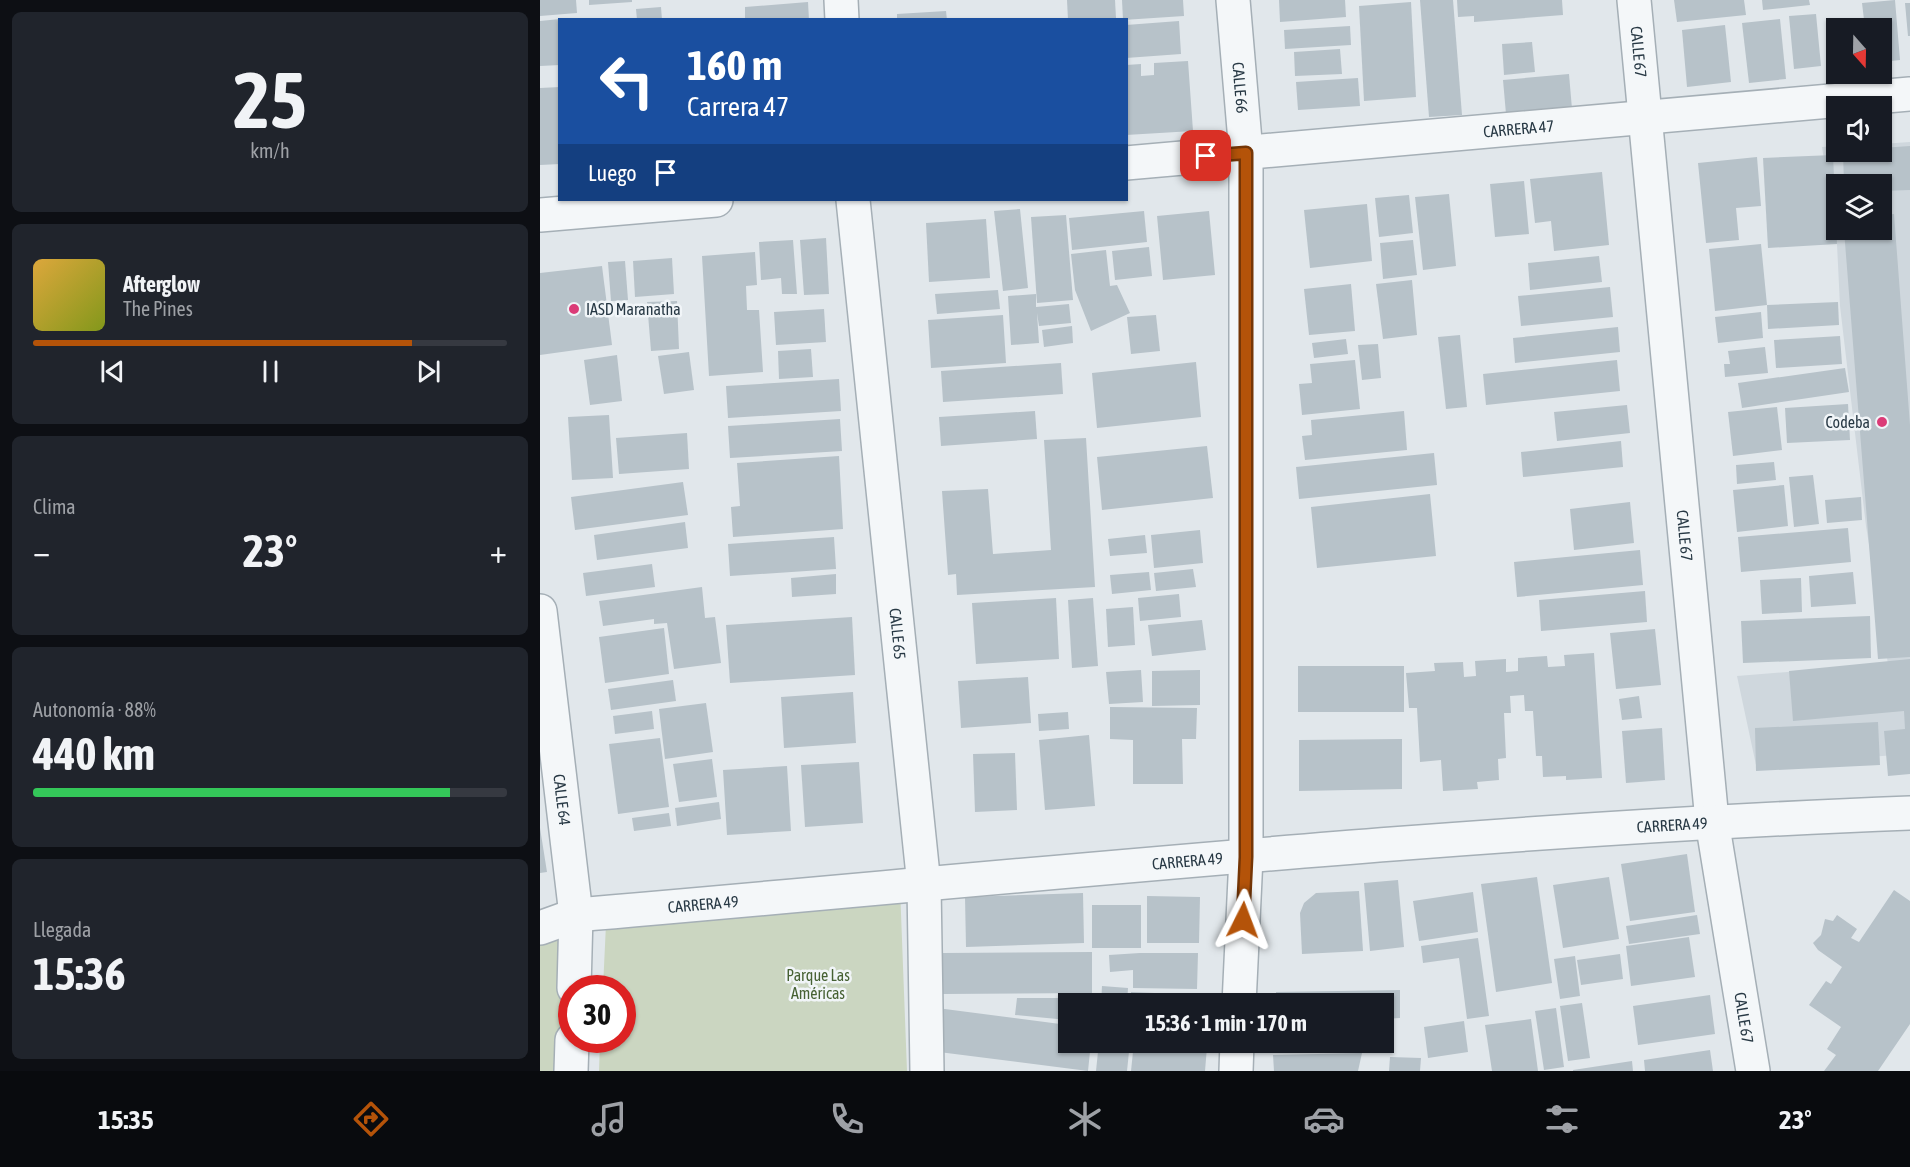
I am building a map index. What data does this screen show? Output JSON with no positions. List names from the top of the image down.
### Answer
{
  "streets": {
    "street": [
      "CALLE 67",
      "CALLE 66",
      "CARRERA 47",
      "CALLE 65",
      "CALLE 64",
      "CARRERA 49"
    ]
  },
  "crossings": [
    ["CALLE 67", "CARRERA 47"],
    ["CALLE 67", "CARRERA 49"],
    ["CALLE 66", "CARRERA 47"],
    ["CALLE 66", "CARRERA 49"],
    ["CALLE 65", "CARRERA 49"],
    ["CALLE 64", "CARRERA 49"]
  ],
  "parks": ["Parque Las Américas"],
  "places": ["IASD Maranatha", "Codeba"],
  "north": "bottom",
  "page": {
    "tile": [
      ["25", "km/h"],
      "Clima",
      ["Autonomía · 88%", "440 km"],
      ["Llegada", "15:36"]
    ],
    "turn": ["160 m", "Carrera 47"],
    "then": "Luego",
    "song": ["Afterglow", "The Pines"],
    "heat": ["−", "23°", "+"],
    "limit": "30",
    "trip": "15:36 · 1 min · 170 m",
    "tabs": ["15:35", "23°"]
  }
}
